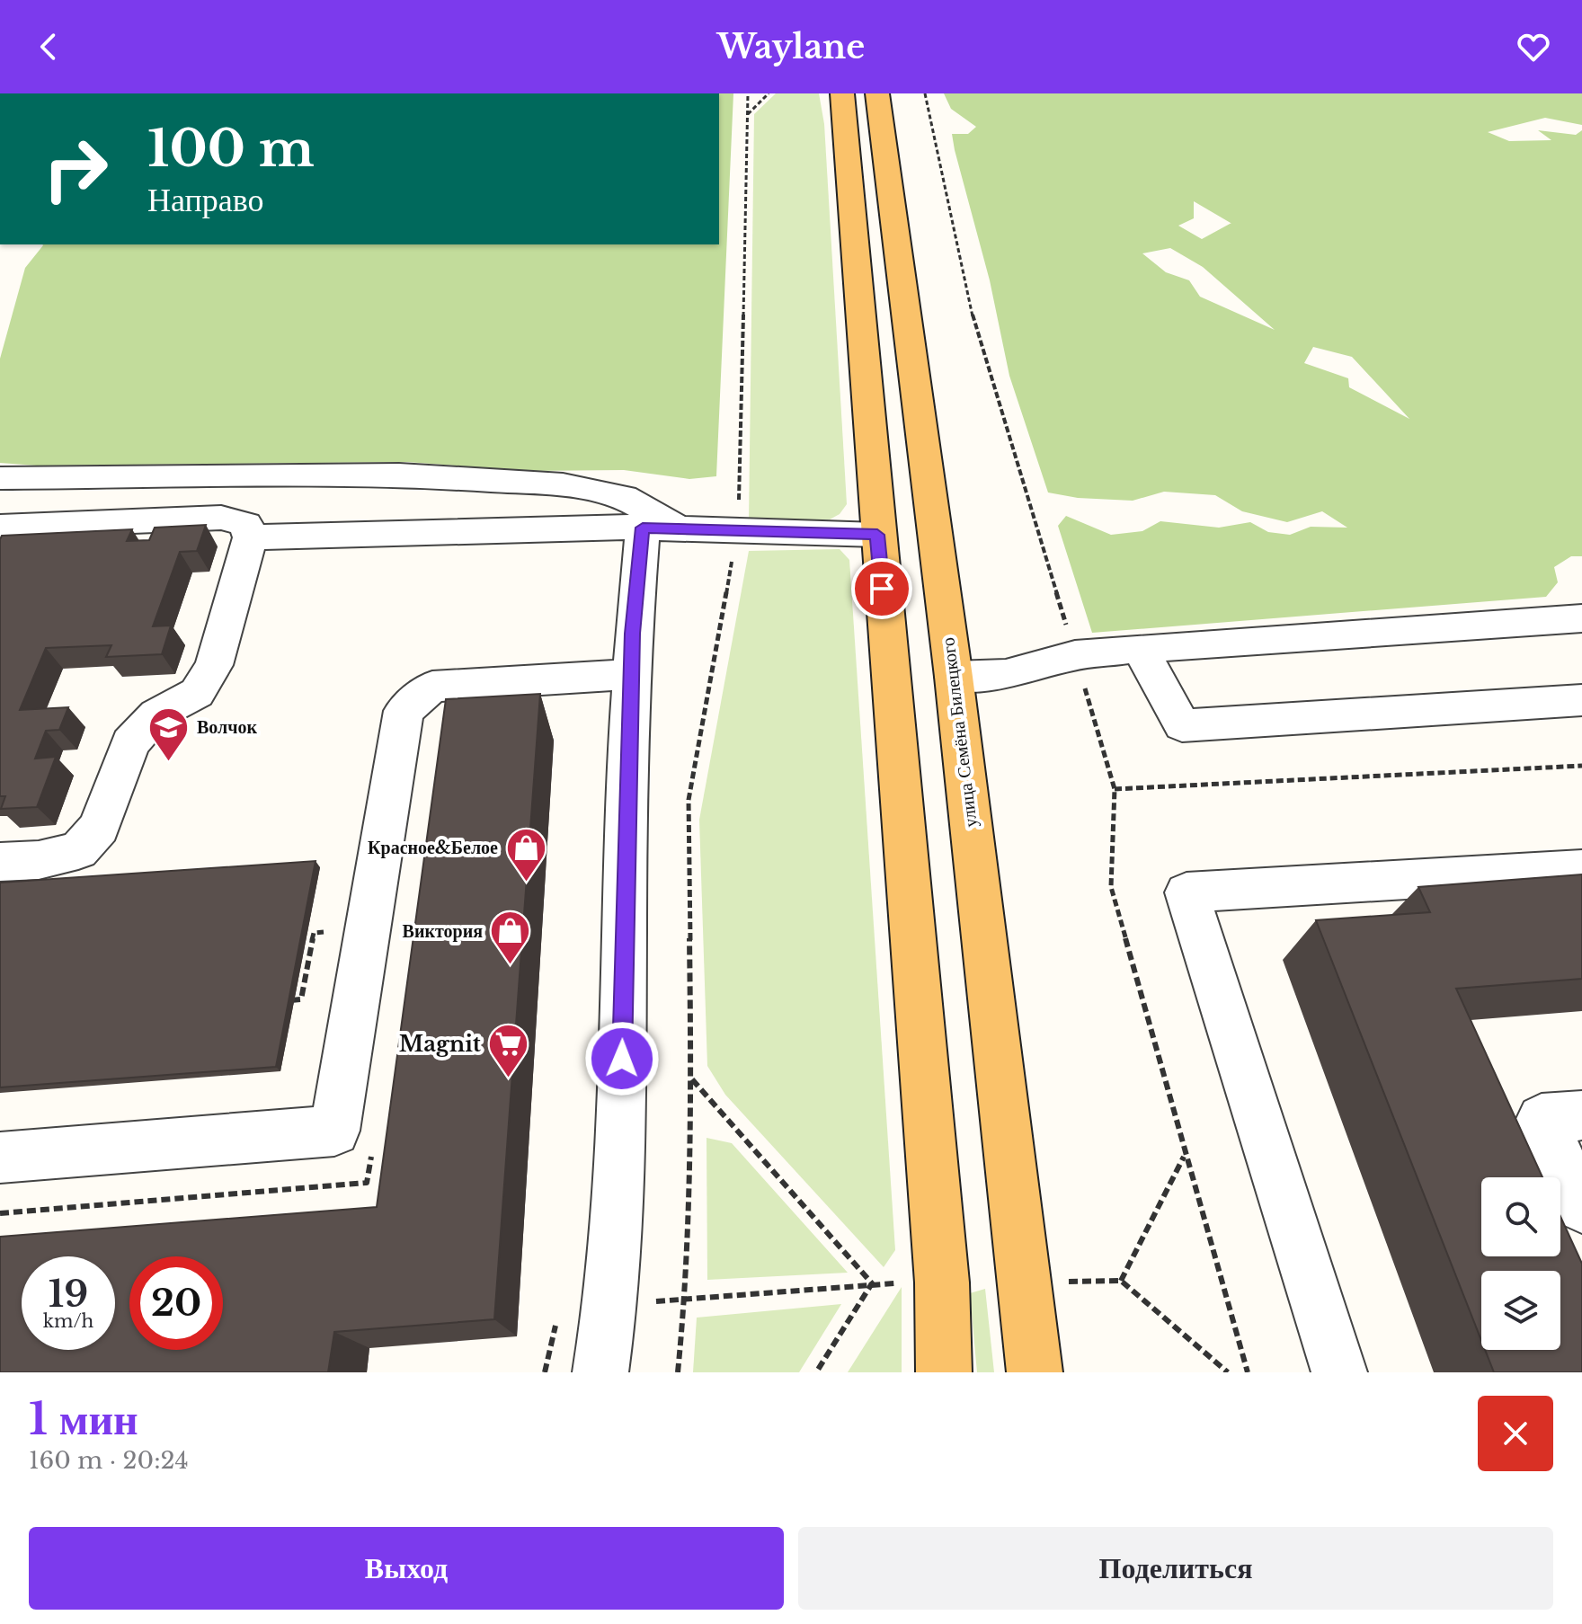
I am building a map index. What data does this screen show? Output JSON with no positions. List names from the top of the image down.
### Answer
{
  "streets": {
    "main road": ["улица Семёна Билецкого"]
  },
  "places": {
    "school or university": ["Волчок"],
    "shop": ["Красное&Белое", "Виктория"],
    "supermarket": ["Magnit"]
  },
  "page": {
    "header": "Waylane",
    "turn": ["100 m", "Направо"],
    "speed": "19 km/h",
    "limit": "20",
    "heading": ["1 мин", "160 m · 20:24"],
    "buttons": ["Выход", "Поделиться"]
  }
}
